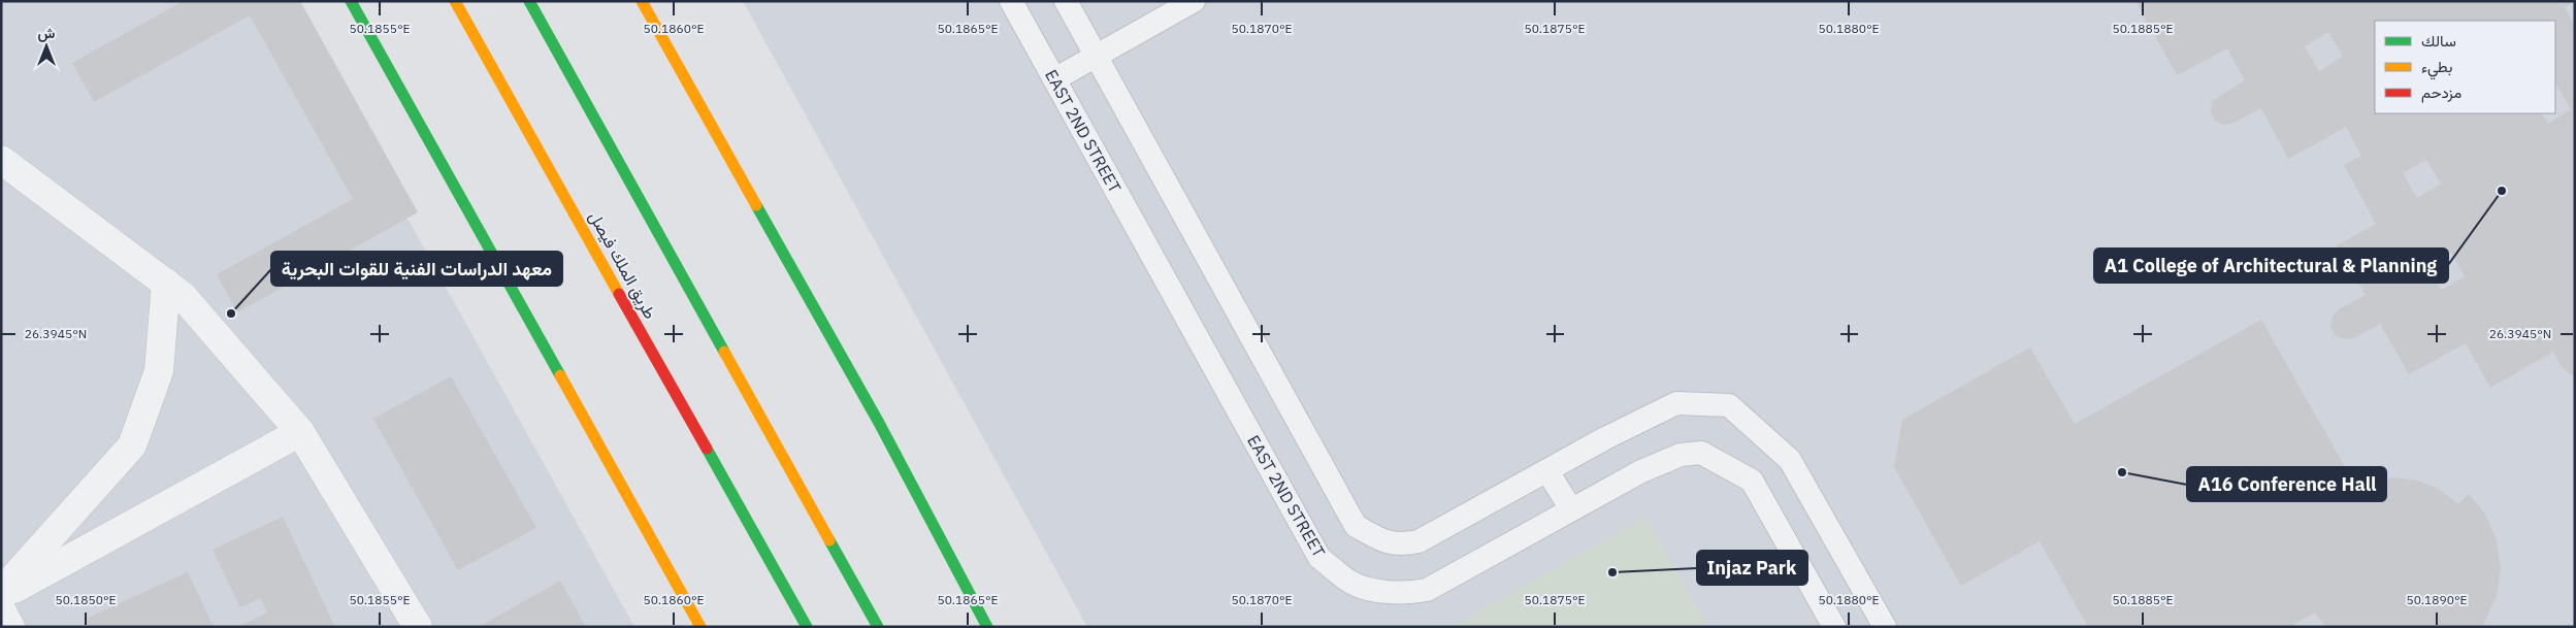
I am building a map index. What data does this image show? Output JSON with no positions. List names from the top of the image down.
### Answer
{
  "streets": {
    "main road": ["طريق الملك فيصل"],
    "lane": ["EAST 2ND STREET"]
  },
  "places": [
    "A1 College of Architectural & Planning",
    "معهد الدراسات الفنية للقوات البحرية",
    "A16 Conference Hall",
    "Injaz Park"
  ],
  "legend": ["سالك", "بطيء", "مزدحم"],
  "north": "top",
  "coordinates": [
    "50.1855°E",
    "50.1860°E",
    "50.1865°E",
    "50.1870°E",
    "50.1875°E",
    "50.1880°E",
    "50.1885°E",
    "26.3945°N",
    "50.1850°E",
    "50.1890°E"
  ]
}
